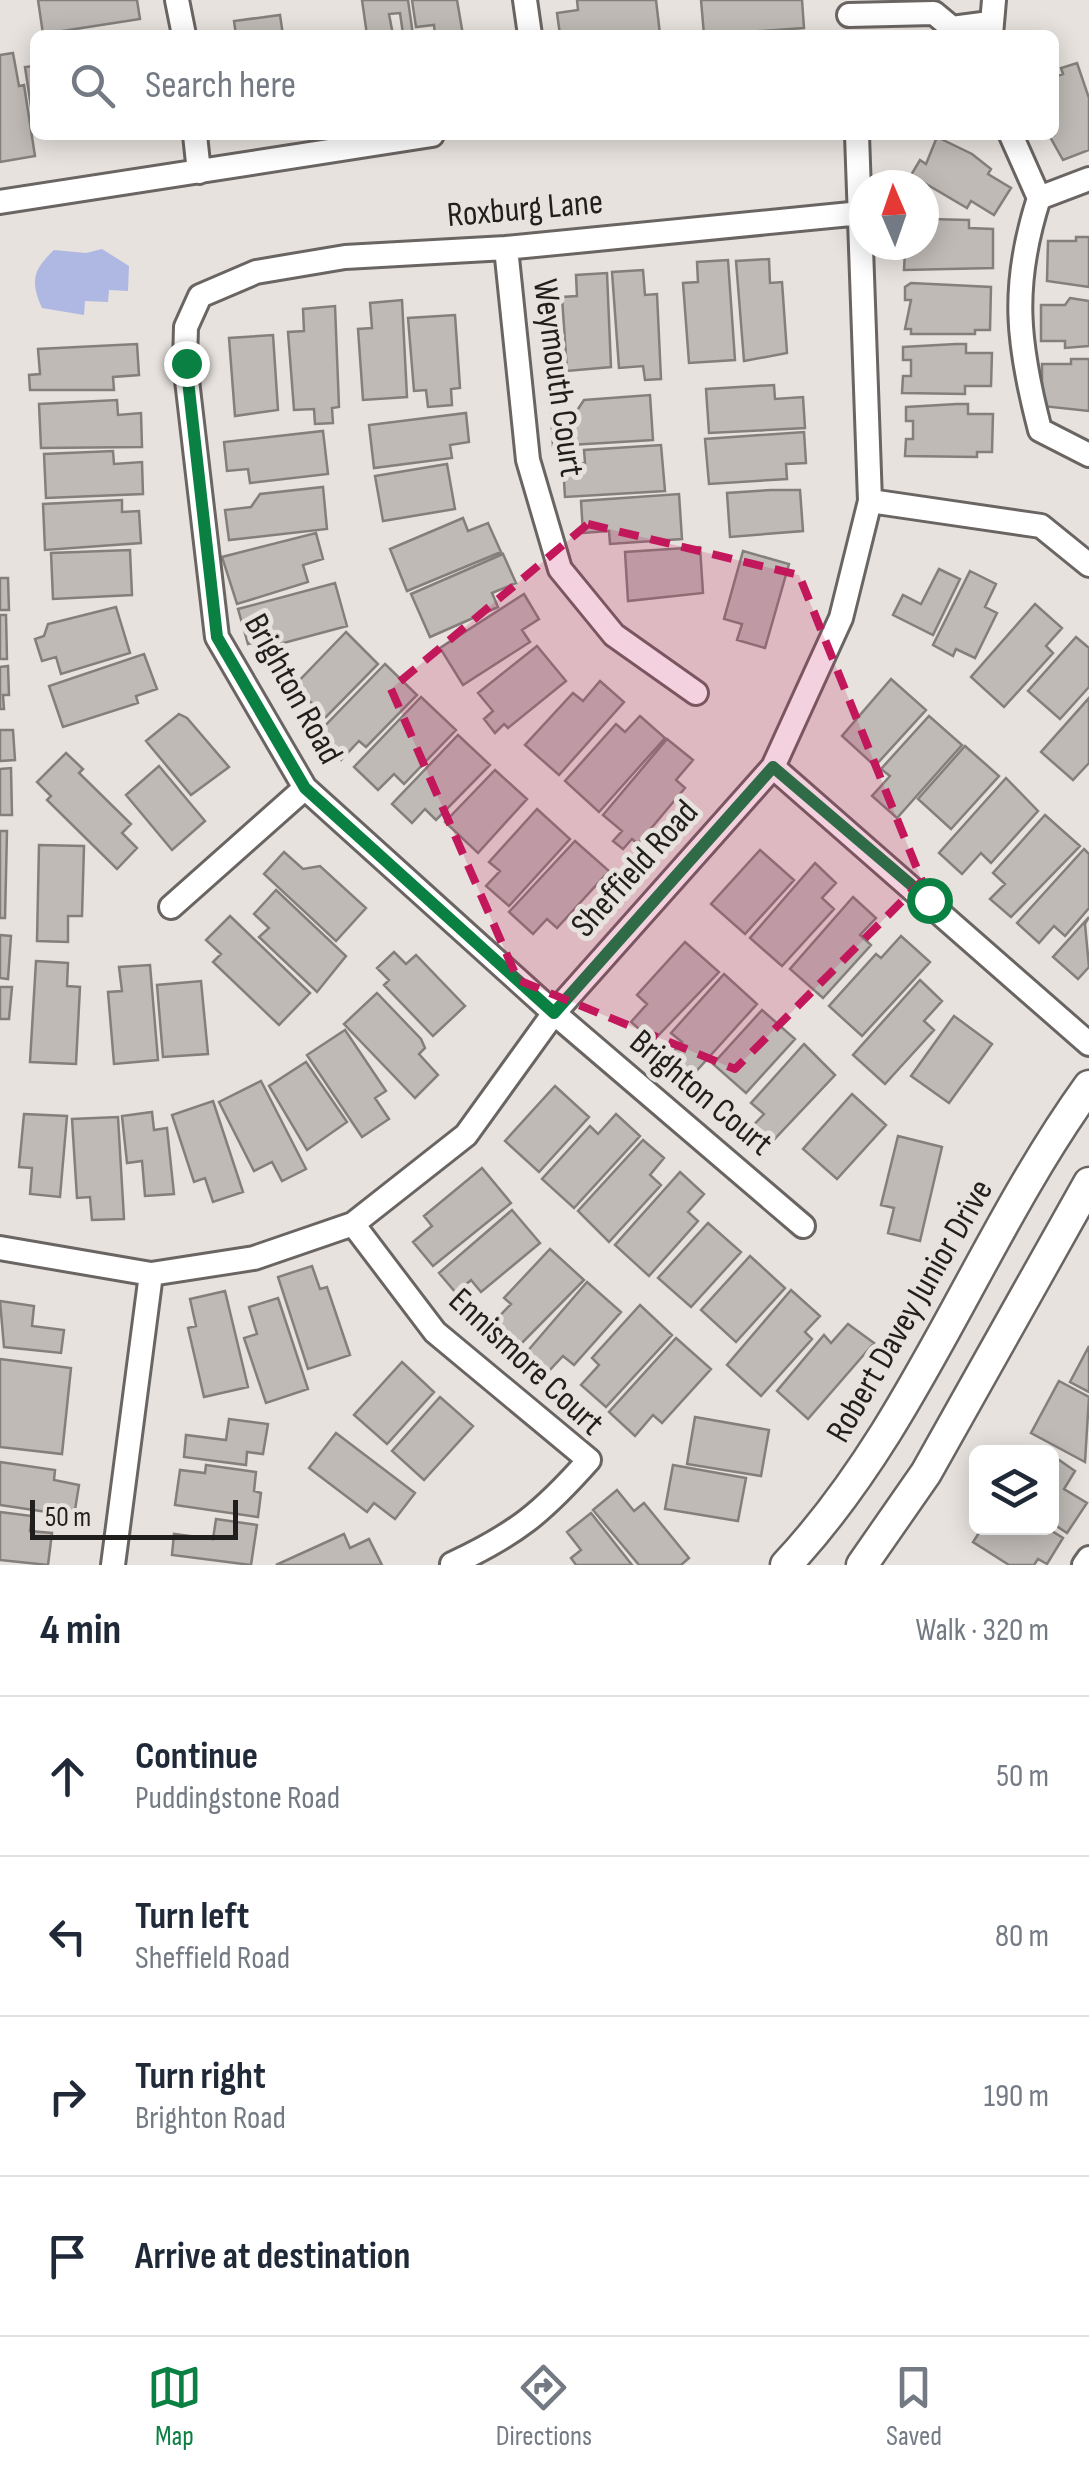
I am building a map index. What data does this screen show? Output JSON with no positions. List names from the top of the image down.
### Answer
{
  "streets": {
    "main road": ["Robert Davey Junior Drive"],
    "street": [
      "Roxburg Lane",
      "Weymouth Court",
      "Brighton Road",
      "Sheffield Road",
      "Brighton Court",
      "Ennismore Court"
    ]
  },
  "crossings": [
    ["Roxburg Lane", "Weymouth Court"],
    ["Roxburg Lane", "Brighton Road"],
    ["Brighton Road", "Sheffield Road"],
    ["Brighton Road", "Brighton Court"],
    ["Sheffield Road", "Brighton Court"],
    ["Sheffield Road", "Ennismore Court"]
  ],
  "scale_bar": "50 m",
  "north": "top",
  "page": {
    "search": "Search here",
    "scale": "50 m",
    "heading": ["4 min", "Walk · 320 m"],
    "list": [
      ["Continue", "Puddingstone Road", "50 m"],
      ["Turn left", "Sheffield Road", "80 m"],
      ["Turn right", "Brighton Road", "190 m"],
      "Arrive at destination"
    ],
    "nav": ["Map", "Directions", "Saved"]
  }
}
